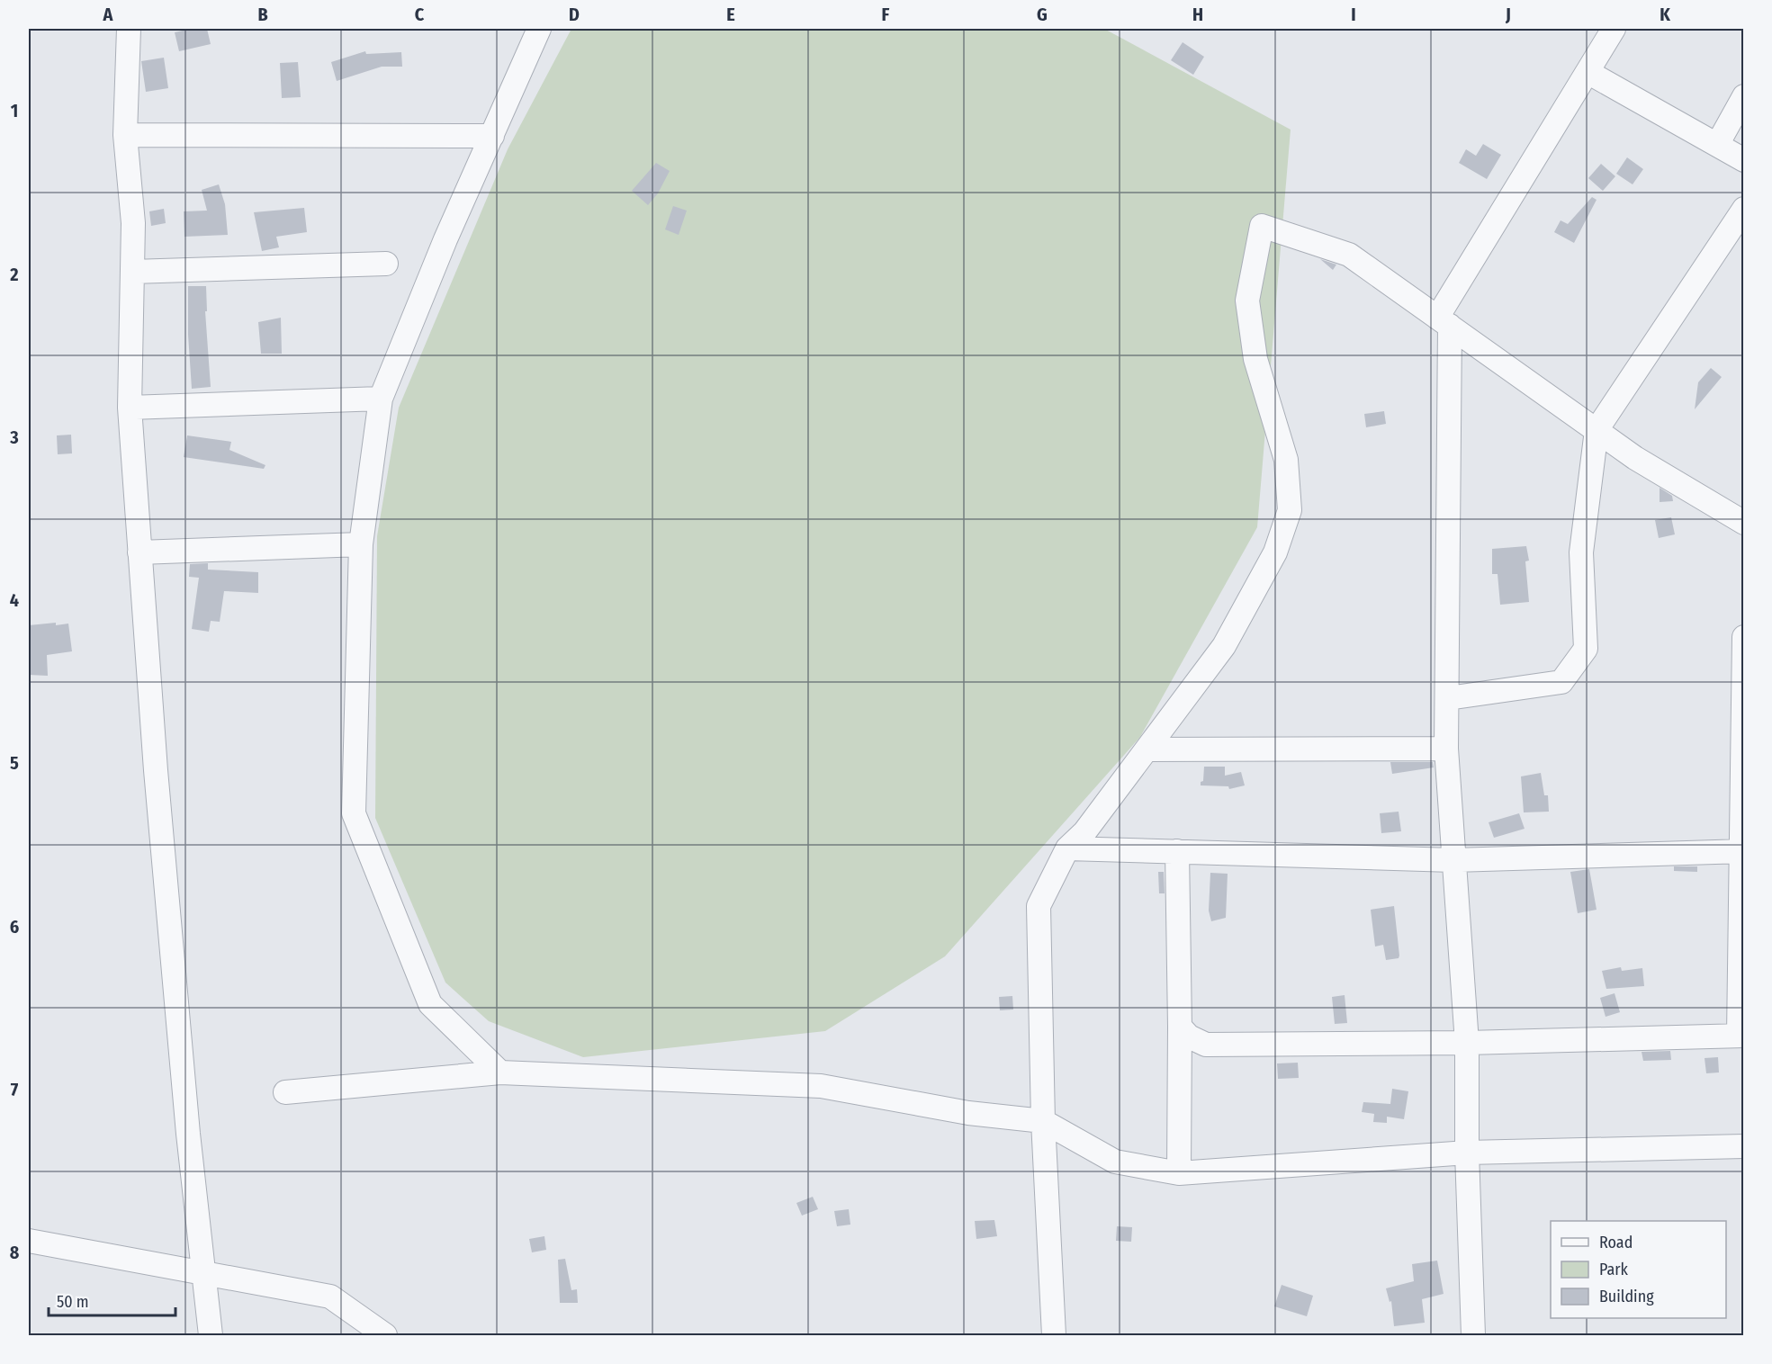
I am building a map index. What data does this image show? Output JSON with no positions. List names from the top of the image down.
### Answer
{
  "legend": ["Road", "Park", "Building"],
  "scale_bar": "50 m",
  "grid": {
    "columns": [
      "A",
      "B",
      "C",
      "D",
      "E",
      "F",
      "G",
      "H",
      "I",
      "J",
      "K"
    ],
    "rows": [
      "1",
      "2",
      "3",
      "4",
      "5",
      "6",
      "7",
      "8"
    ]
  }
}
